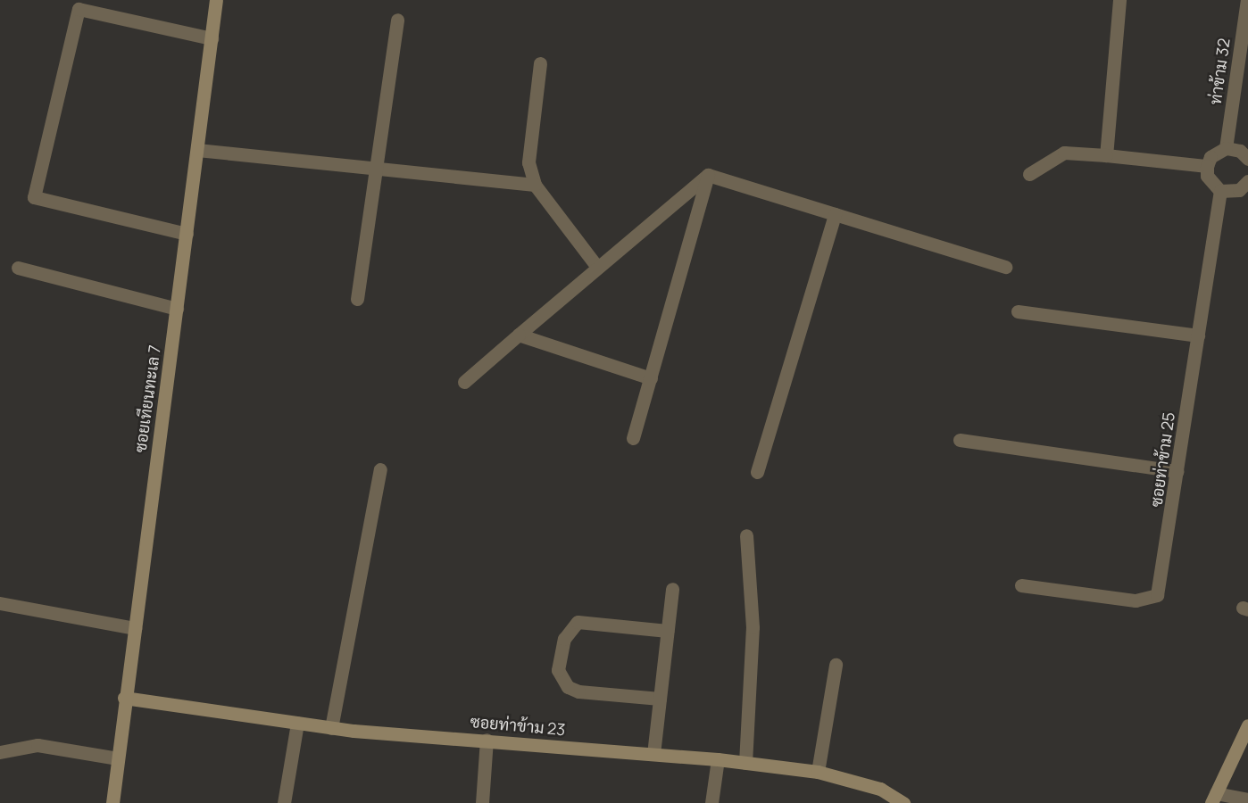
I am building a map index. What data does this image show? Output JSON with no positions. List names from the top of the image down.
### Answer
{
  "streets": {
    "street": [
      "ท่าข้าม 32",
      "ซอยเทียนทะเล 7",
      "ซอยท่าข้าม 25",
      "ซอยท่าข้าม 23"
    ]
  },
  "crossings": [
    ["ซอยเทียนทะเล 7", "ซอยท่าข้าม 23"]
  ]
}
